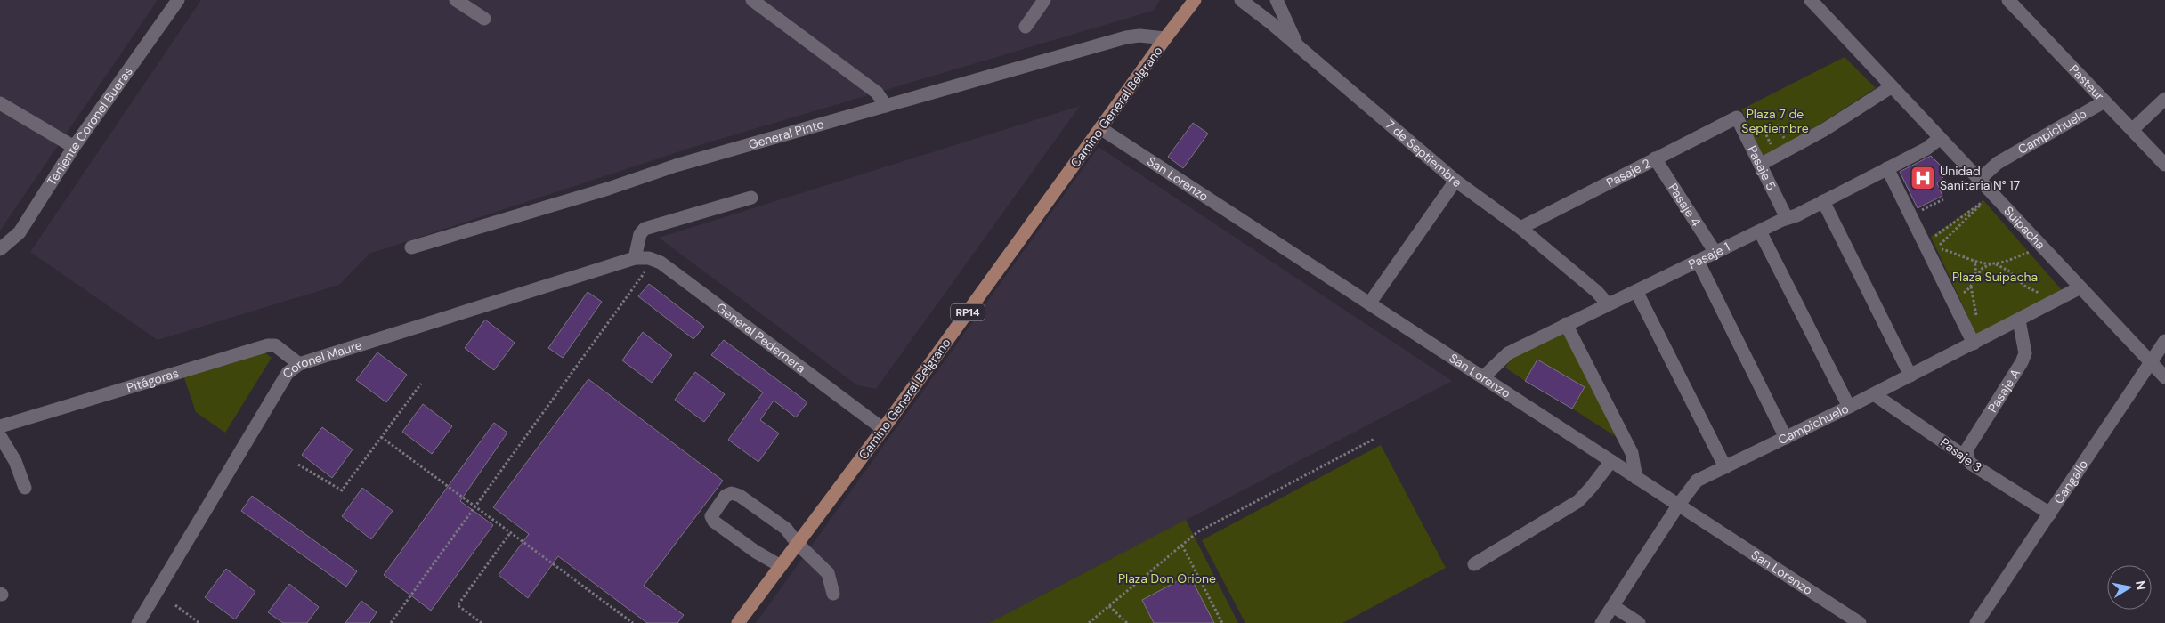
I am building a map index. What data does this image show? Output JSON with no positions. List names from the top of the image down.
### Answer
{
  "streets": {
    "main road": ["Camino General Belgrano", "RP14"],
    "street": [
      "Pasteur",
      "Teniente Coronel Bueras",
      "Campichuelo",
      "General Pinto",
      "7 de Septiembre",
      "Pasaje 5",
      "Pasaje 2",
      "San Lorenzo",
      "Pasaje 4",
      "Suipacha",
      "Pasaje 1",
      "General Pedernera",
      "Coronel Maure",
      "Pitágoras",
      "Pasaje A",
      "Pasaje 3",
      "Cangallo"
    ]
  },
  "crossings": [
    ["Pasteur", "Campichuelo"],
    ["Camino General Belgrano", "General Pinto"],
    ["Camino General Belgrano", "San Lorenzo"],
    ["Camino General Belgrano", "General Pedernera"],
    ["Campichuelo", "San Lorenzo"],
    ["Campichuelo", "Suipacha"],
    ["Campichuelo", "Pasaje A"],
    ["Campichuelo", "Pasaje 3"],
    ["7 de Septiembre", "Pasaje 2"],
    ["7 de Septiembre", "Pasaje 1"],
    ["Pasaje 5", "Pasaje 2"],
    ["Pasaje 5", "Pasaje 1"],
    ["Pasaje 2", "Pasaje 4"],
    ["San Lorenzo", "Pasaje 1"],
    ["Pasaje 4", "Pasaje 1"],
    ["Suipacha", "Pasaje 1"],
    ["Suipacha", "Cangallo"],
    ["General Pedernera", "Coronel Maure"],
    ["Coronel Maure", "Pitágoras"],
    ["Pasaje A", "Pasaje 3"],
    ["Pasaje 3", "Cangallo"]
  ],
  "parks": ["Plaza 7 de Septiembre", "Plaza Suipacha", "Plaza Don Orione"],
  "places": {
    "hospital": ["Unidad Sanitaria N° 17"]
  },
  "north": "right"
}
